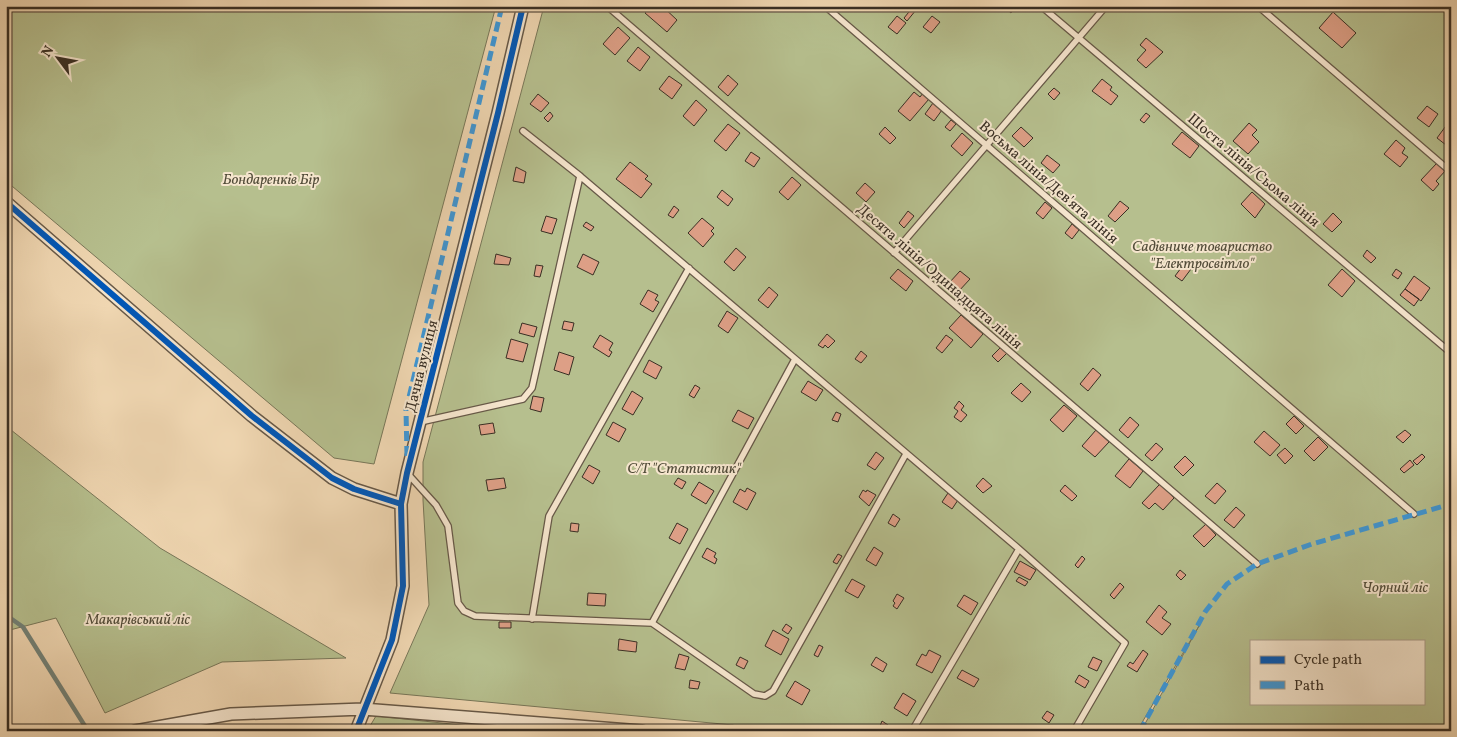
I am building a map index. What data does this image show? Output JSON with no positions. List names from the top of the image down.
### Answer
{
  "streets": {
    "street": ["Дачна вулиця"],
    "lane": ["Шоста лінія/Сьома лінія", "Восьма лінія/Дев'ята лінія", "Десята лінія/Одинадцята лінія"]
  },
  "parks": [
    "Бондаренків Бір",
    "Садівниче товариство \"Електросвітло\"",
    "С/Т \"Статистик\"",
    "Чорний ліс",
    "Макарівський ліс"
  ],
  "legend": ["Cycle path", "Path"],
  "north": "top left"
}
